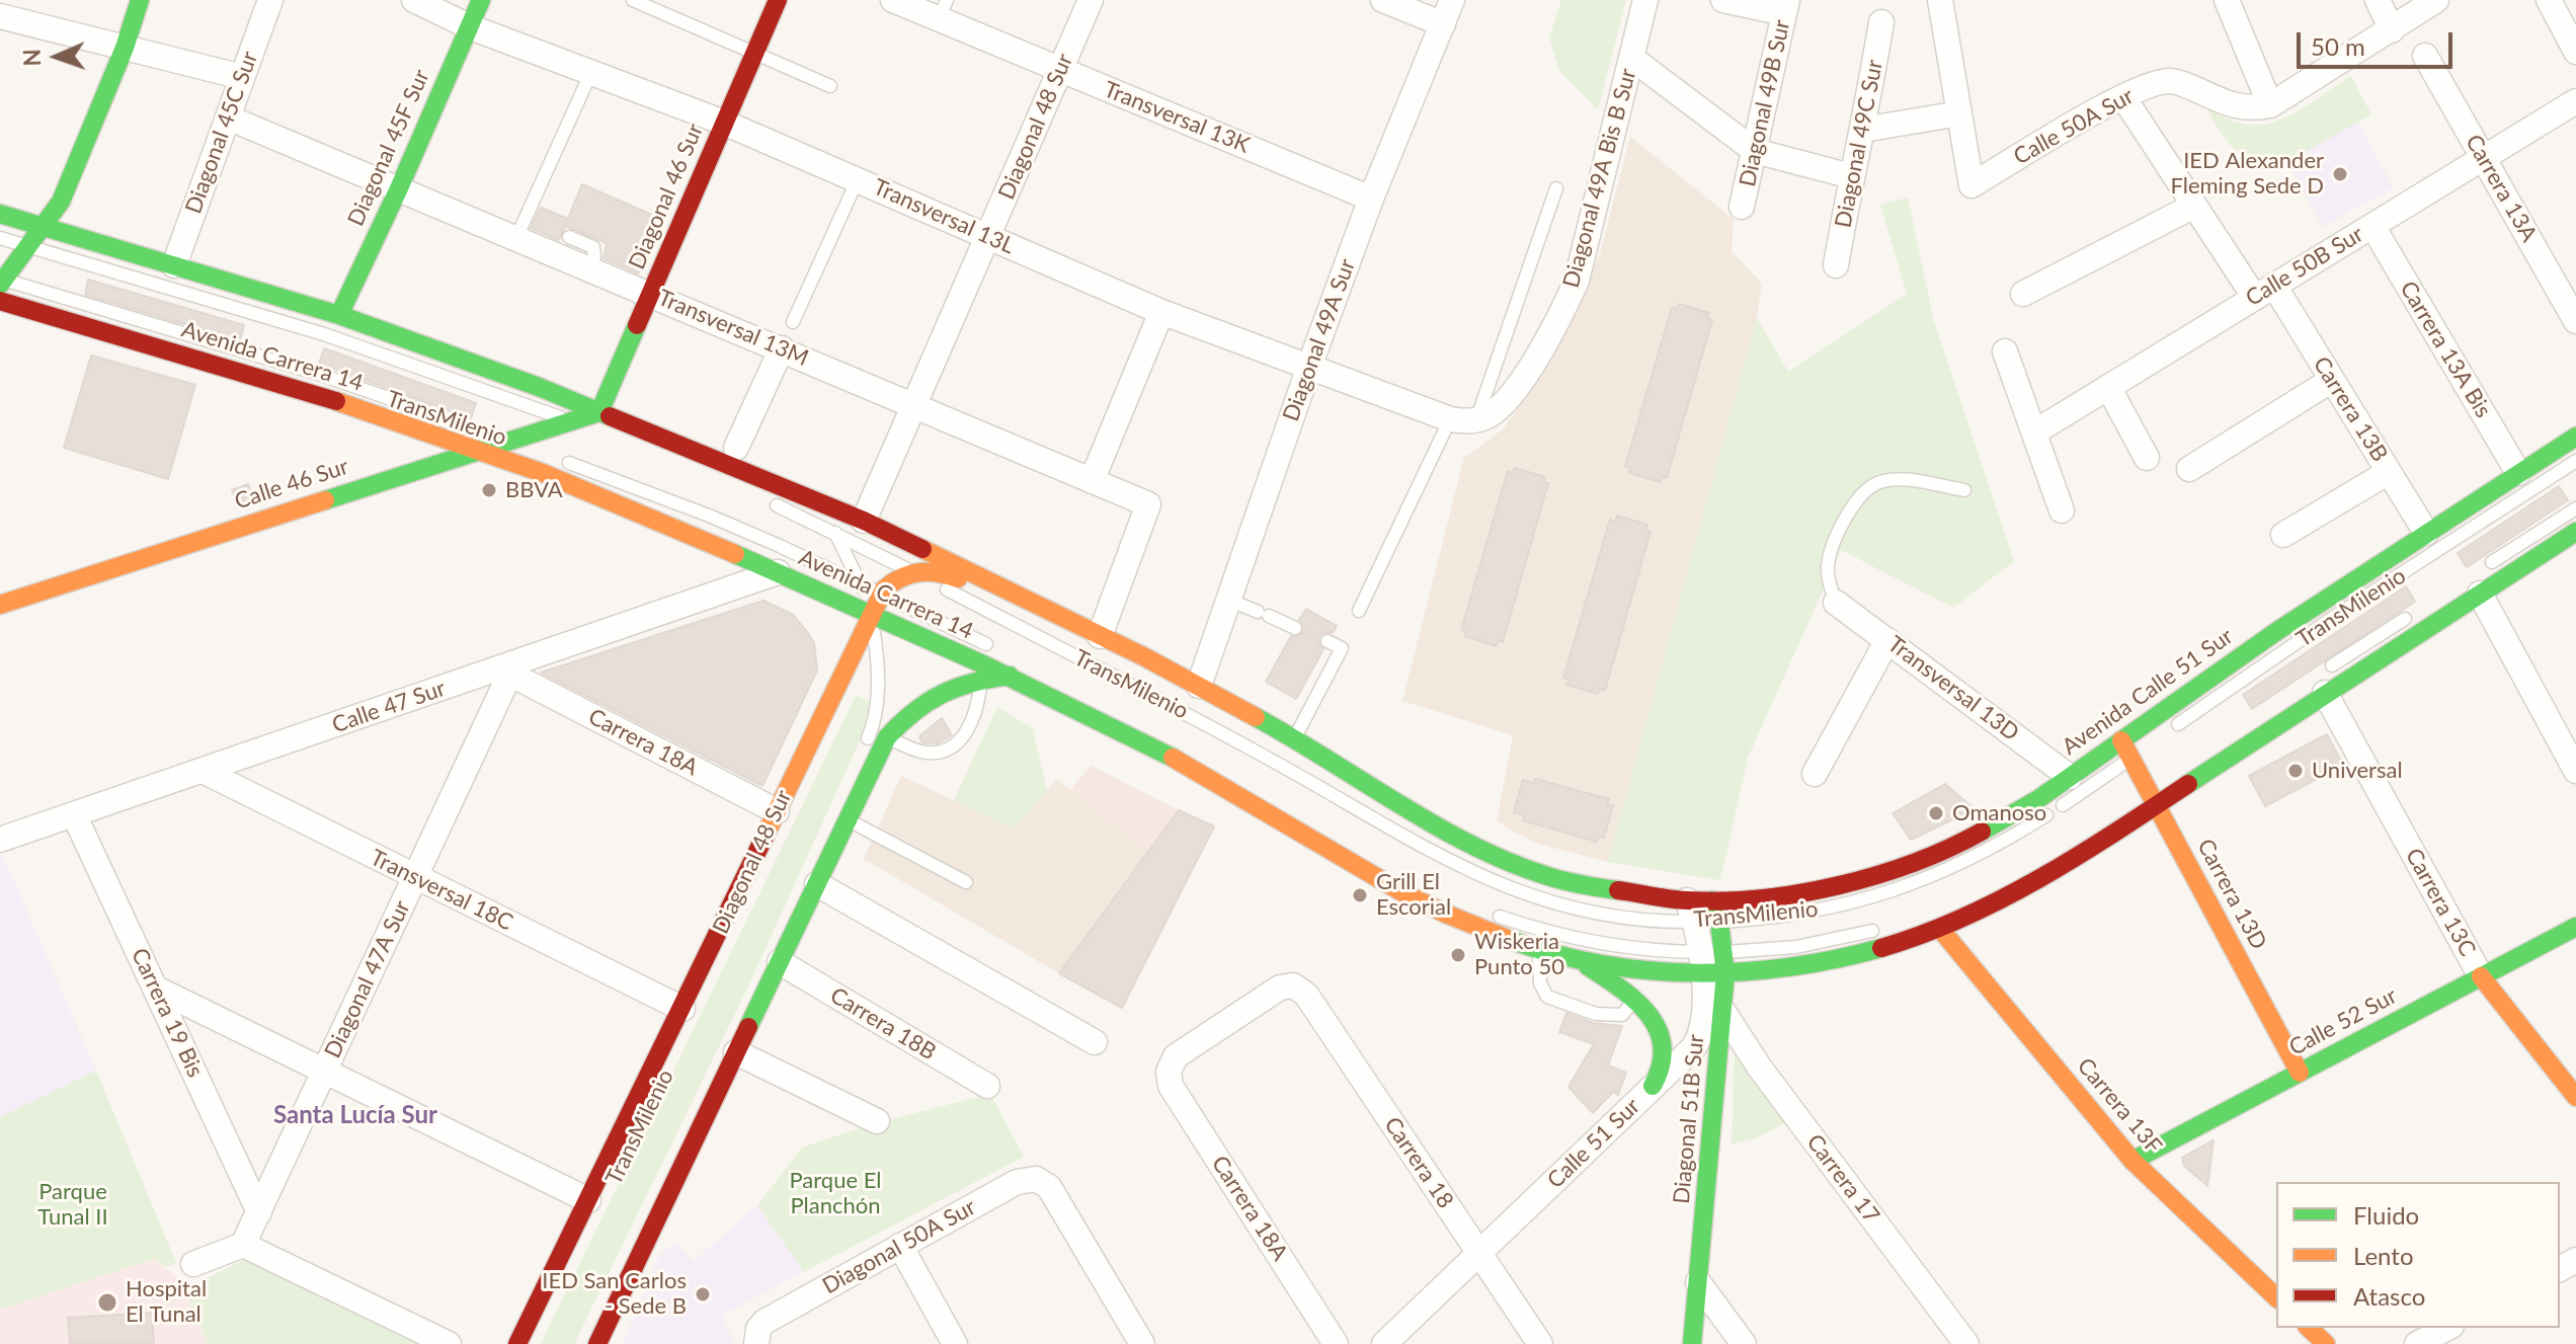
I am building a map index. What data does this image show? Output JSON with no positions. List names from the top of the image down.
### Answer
{
  "streets": {
    "main road": [
      "Diagonal 48 Sur",
      "Diagonal 45F Sur",
      "Diagonal 46 Sur",
      "Avenida Carrera 14",
      "Calle 46 Sur",
      "Avenida Calle 51 Sur",
      "Carrera 13D",
      "Carrera 13C",
      "Calle 52 Sur",
      "Carrera 13F",
      "Diagonal 51B Sur"
    ],
    "street": [
      "Diagonal 49B Sur",
      "Transversal 13K",
      "Calle 50A Sur",
      "Diagonal 45C Sur",
      "Diagonal 49C Sur",
      "Diagonal 49A Bis B Sur",
      "Carrera 13A",
      "Transversal 13L",
      "Calle 50B Sur",
      "Transversal 13M",
      "Diagonal 49A Sur",
      "Carrera 13A Bis",
      "Carrera 13B",
      "Transversal 13D",
      "Calle 47 Sur",
      "Carrera 18A",
      "Transversal 18C",
      "Diagonal 47A Sur",
      "Carrera 19 Bis",
      "Carrera 18B",
      "Calle 51 Sur",
      "Carrera 18",
      "Carrera 17",
      "Diagonal 50A Sur"
    ],
    "lane": ["TransMilenio"]
  },
  "crossings": [
    ["Transversal 13K", "Diagonal 48 Sur"],
    ["Transversal 13K", "Diagonal 49A Sur"],
    ["Diagonal 48 Sur", "Transversal 13L"],
    ["Diagonal 48 Sur", "Transversal 13M"],
    ["Diagonal 48 Sur", "Avenida Carrera 14"],
    ["Diagonal 48 Sur", "TransMilenio"],
    ["Diagonal 48 Sur", "Carrera 18A"],
    ["Diagonal 48 Sur", "Transversal 18C"],
    ["Calle 50A Sur", "Carrera 13B"],
    ["Diagonal 45C Sur", "Transversal 13M"],
    ["Diagonal 45F Sur", "Transversal 13L"],
    ["Diagonal 45F Sur", "Transversal 13M"],
    ["Diagonal 49A Bis B Sur", "Transversal 13L"],
    ["Carrera 13A", "Calle 50B Sur"],
    ["Diagonal 46 Sur", "Transversal 13L"],
    ["Diagonal 46 Sur", "Transversal 13M"],
    ["Diagonal 46 Sur", "Calle 46 Sur"],
    ["Transversal 13L", "Diagonal 49A Sur"],
    ["Calle 50B Sur", "Carrera 13A Bis"],
    ["Calle 50B Sur", "Carrera 13B"],
    ["Carrera 13A Bis", "Avenida Calle 51 Sur"],
    ["Avenida Carrera 14", "Calle 46 Sur"],
    ["Avenida Carrera 14", "Calle 47 Sur"],
    ["Carrera 13B", "Avenida Calle 51 Sur"],
    ["TransMilenio", "Calle 46 Sur"],
    ["TransMilenio", "Avenida Calle 51 Sur"],
    ["TransMilenio", "Carrera 13D"],
    ["TransMilenio", "Carrera 13C"],
    ["TransMilenio", "Diagonal 51B Sur"],
    ["TransMilenio", "Calle 51 Sur"],
    ["Transversal 13D", "Avenida Calle 51 Sur"],
    ["Avenida Calle 51 Sur", "Carrera 13D"],
    ["Avenida Calle 51 Sur", "Calle 51 Sur"],
    ["Calle 47 Sur", "Carrera 18A"],
    ["Calle 47 Sur", "Transversal 18C"],
    ["Calle 47 Sur", "Diagonal 47A Sur"],
    ["Calle 47 Sur", "Carrera 19 Bis"],
    ["Carrera 18A", "Diagonal 47A Sur"],
    ["Carrera 18A", "Carrera 18"],
    ["Transversal 18C", "Diagonal 47A Sur"],
    ["Carrera 13D", "Calle 52 Sur"],
    ["Carrera 13C", "Calle 52 Sur"],
    ["Diagonal 47A Sur", "Carrera 19 Bis"],
    ["Calle 52 Sur", "Carrera 13F"],
    ["Diagonal 51B Sur", "Calle 51 Sur"],
    ["Diagonal 51B Sur", "Carrera 17"],
    ["Calle 51 Sur", "Carrera 18"]
  ],
  "districts": ["Santa Lucía Sur"],
  "parks": ["Parque El Planchón", "Parque Tunal II"],
  "places": [
    "IED Alexander Fleming Sede D",
    "BBVA",
    "Universal",
    "Omanoso",
    "Grill El Escorial",
    "Wiskeria Punto 50",
    "IED San Carlos - Sede B",
    "Hospital El Tunal"
  ],
  "legend": ["Fluido", "Lento", "Atasco"],
  "scale_bar": "50 m",
  "north": "left"
}
